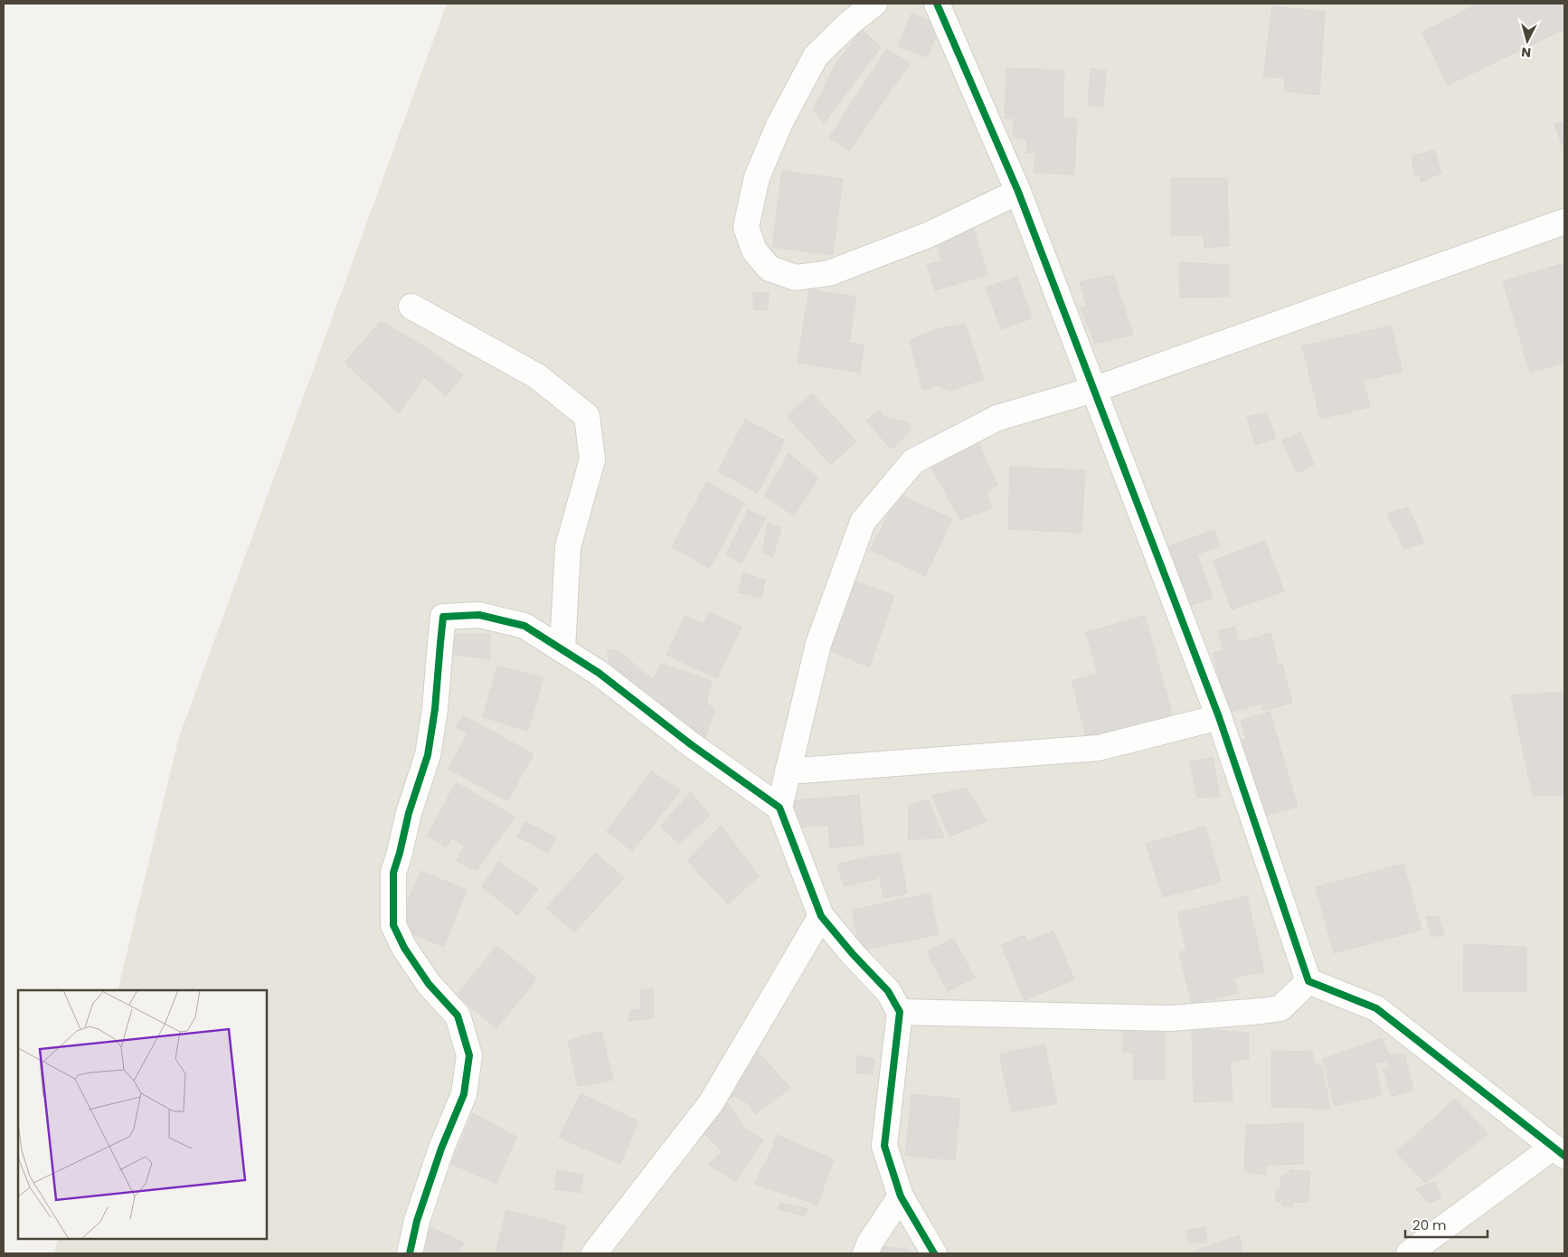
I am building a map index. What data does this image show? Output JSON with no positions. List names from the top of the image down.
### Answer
{
  "scale_bar": "20 m",
  "north": "bottom"
}
